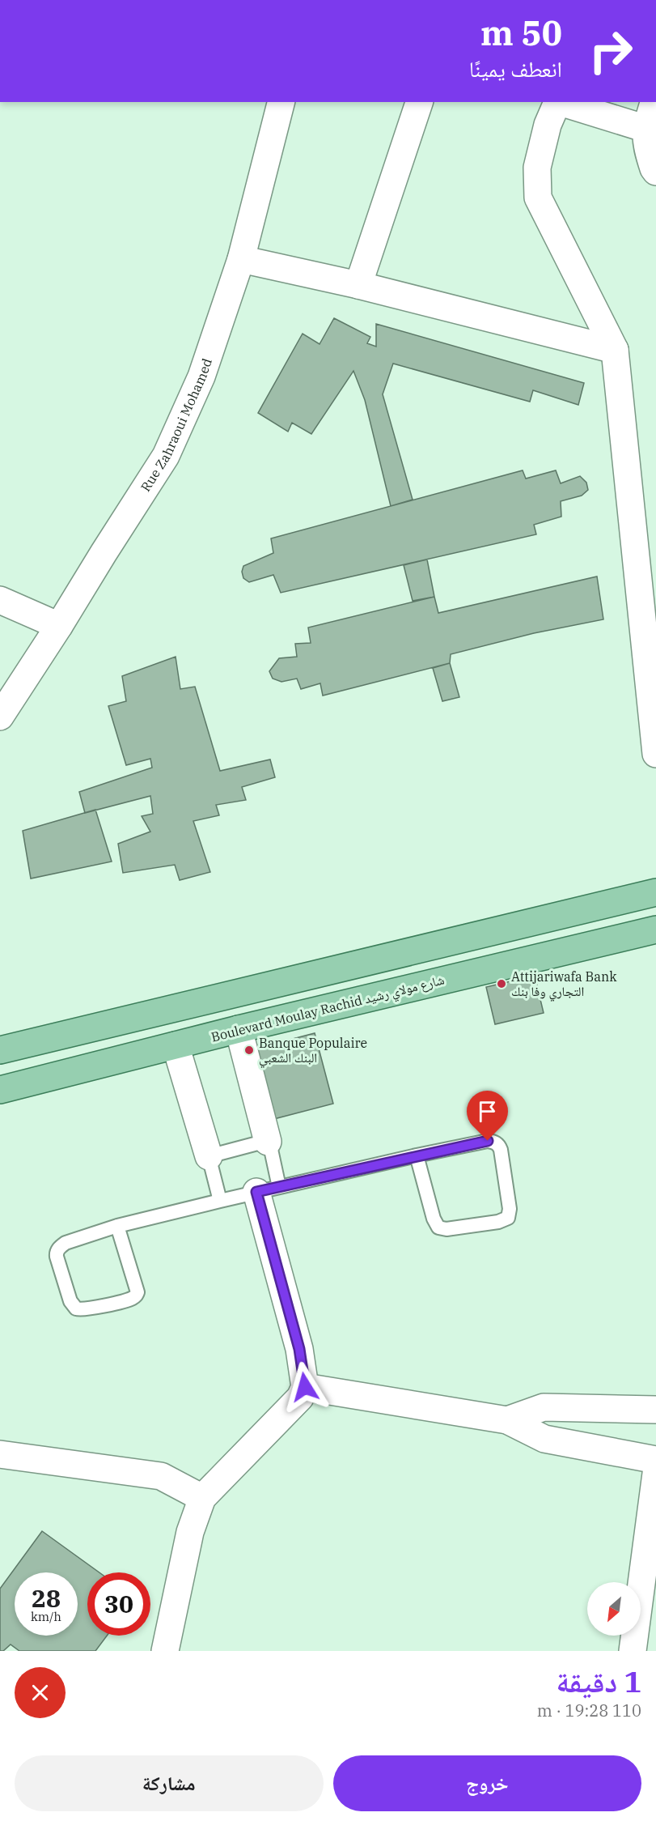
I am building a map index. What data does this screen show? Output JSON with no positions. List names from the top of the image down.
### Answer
{
  "streets": {
    "main road": ["Boulevard Moulay Rachid شارع مولاي رشيد"],
    "street": ["Rue Zahraoui Mohamed"]
  },
  "places": ["Attijariwafa Bank التجاري وفا بنك", "Banque Populaire البنك الشعبي"],
  "north": "bottom left",
  "page": {
    "turn": ["50 m", "انعطف يمينًا"],
    "speed": "28 km/h",
    "limit": "30",
    "heading": ["1 دقيقة", "110 m · 19:28"],
    "buttons": ["خروج", "مشاركة"]
  }
}
